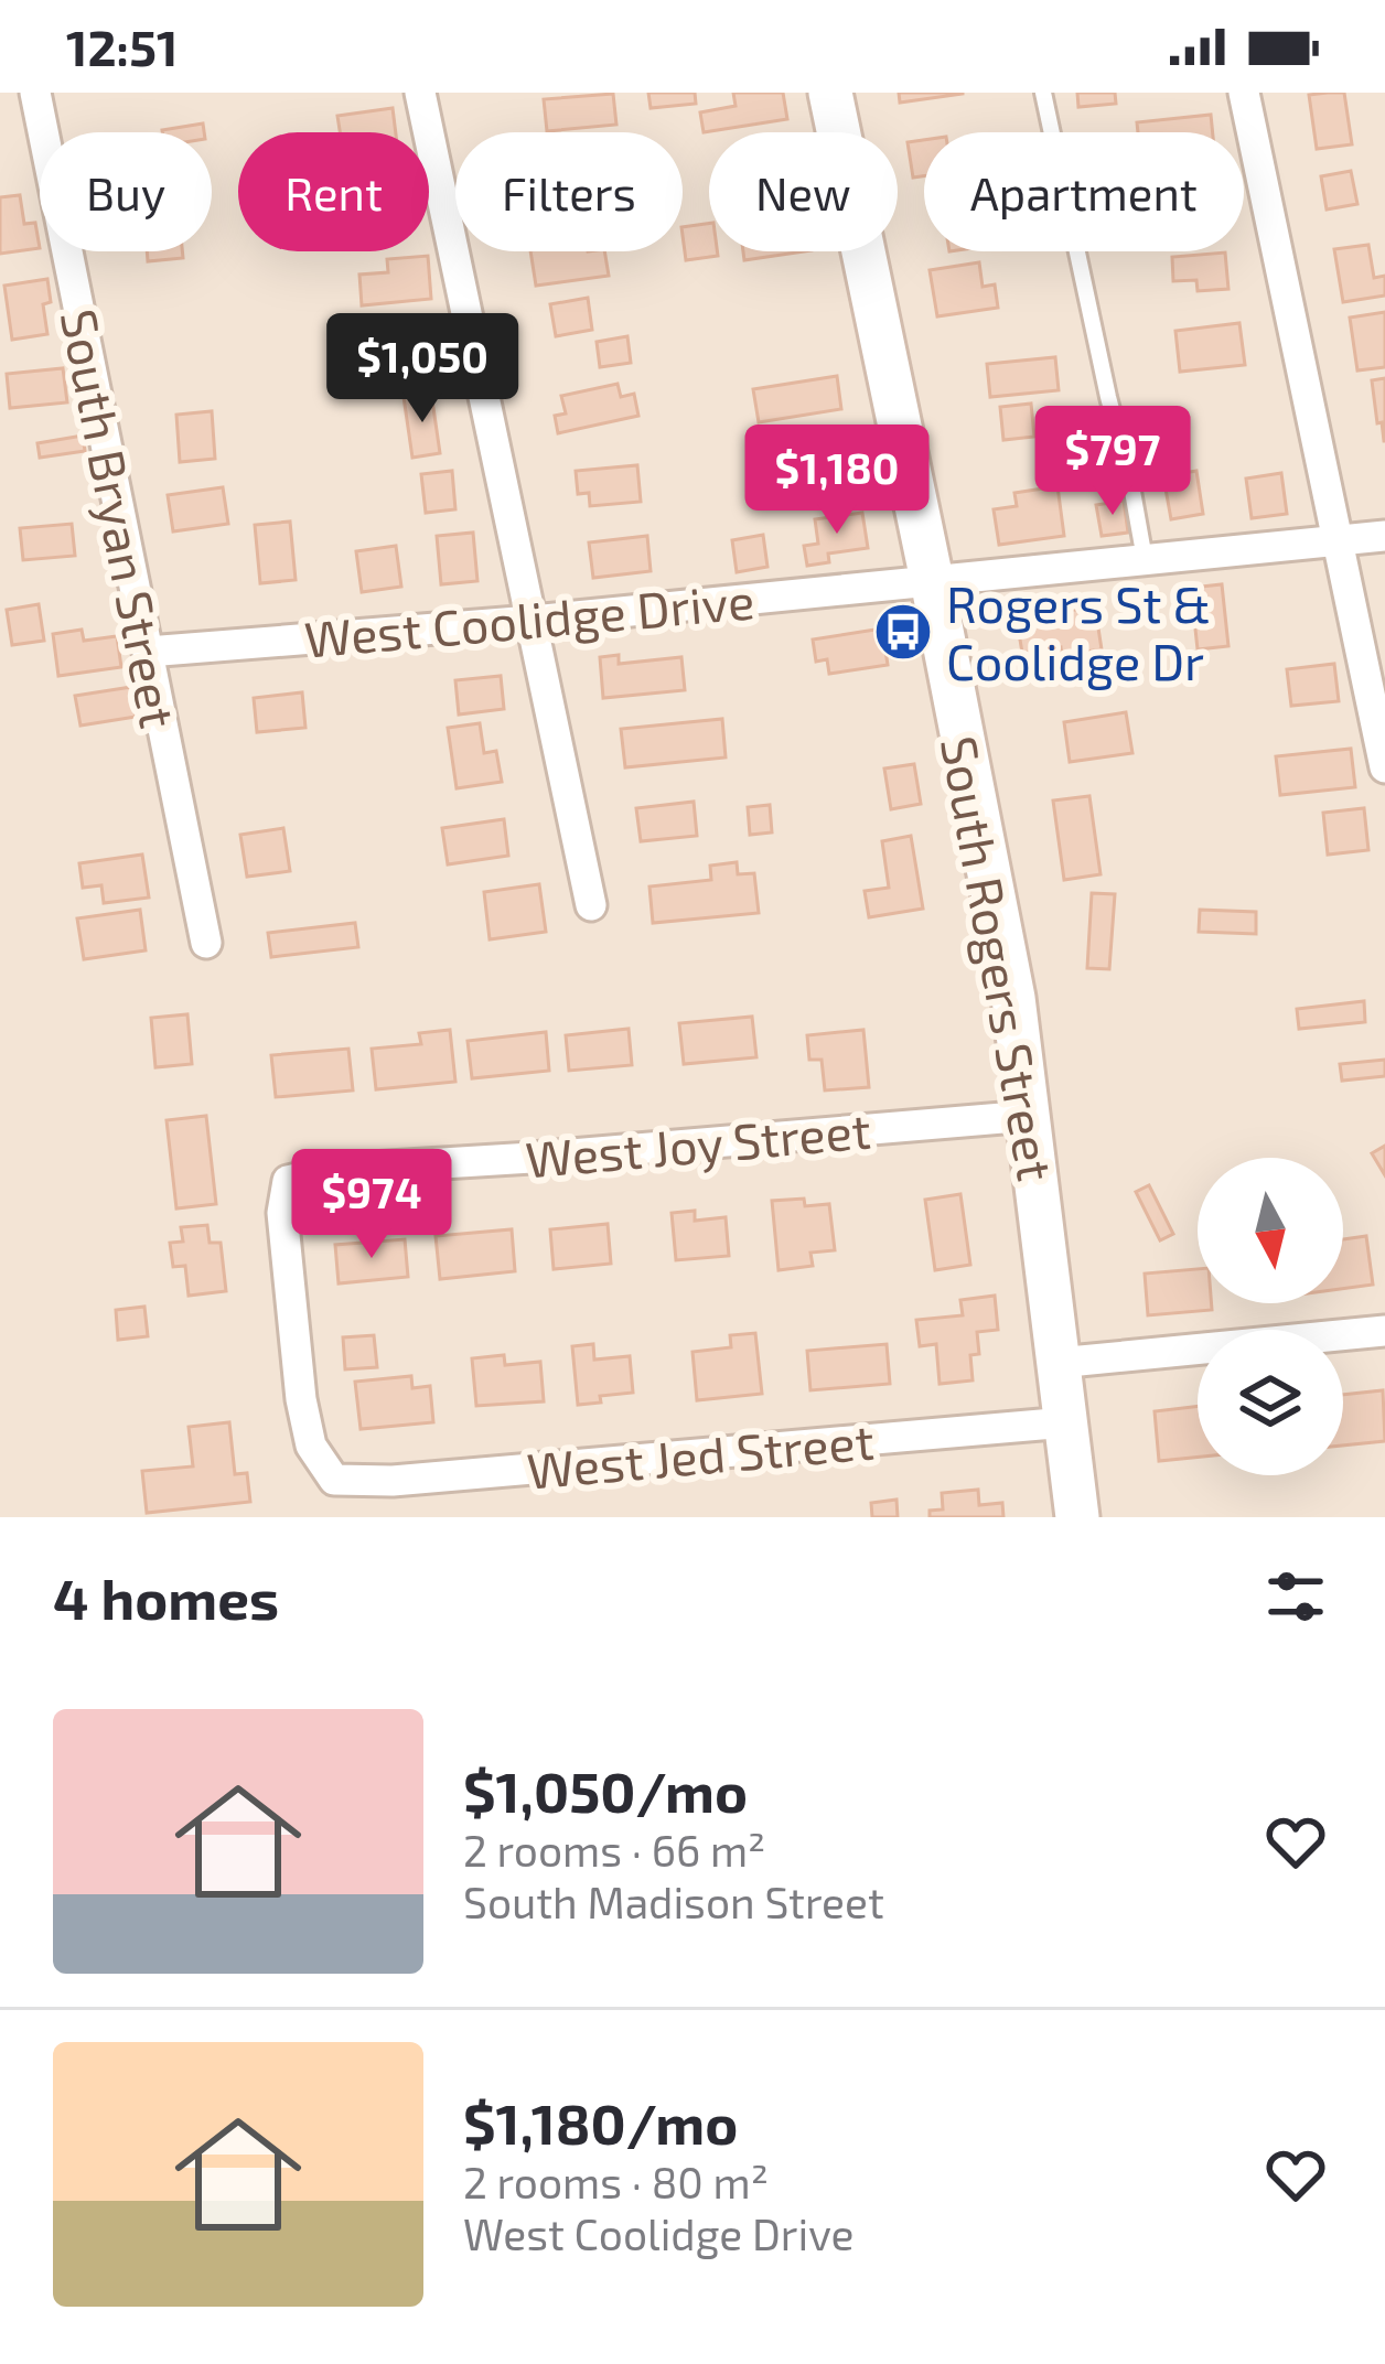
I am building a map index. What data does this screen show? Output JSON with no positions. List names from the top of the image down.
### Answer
{
  "streets": {
    "street": [
      "South Bryan Street",
      "West Coolidge Drive",
      "South Rogers Street",
      "West Joy Street",
      "West Jed Street"
    ]
  },
  "crossings": [
    ["South Bryan Street", "West Coolidge Drive"],
    ["West Coolidge Drive", "South Rogers Street"],
    ["South Rogers Street", "West Joy Street"],
    ["South Rogers Street", "West Jed Street"],
    ["West Joy Street", "West Jed Street"]
  ],
  "places": {
    "bus stop": ["Rogers St & Coolidge Dr"]
  },
  "north": "bottom",
  "page": {
    "status": "12:51",
    "chip": [
      "Buy",
      "Rent",
      "Filters",
      "New",
      "Apartment"
    ],
    "price": [
      "$1,050",
      "$797",
      "$1,180",
      "$974"
    ],
    "heading": "4 homes",
    "list": [
      {
        "name": "$1,050/mo",
        "note": "2 rooms · 66 m² · South Madison Street"
      },
      {
        "name": "$1,180/mo",
        "note": "2 rooms · 80 m² · West Coolidge Drive"
      }
    ]
  }
}
